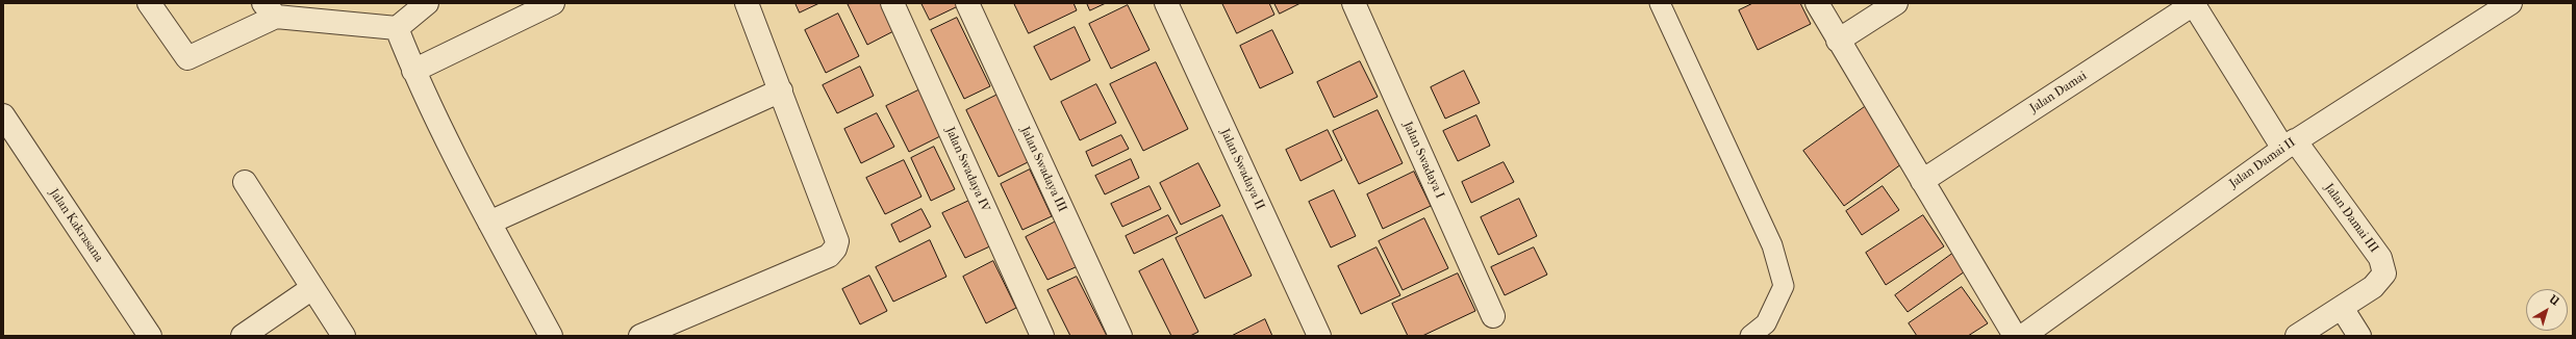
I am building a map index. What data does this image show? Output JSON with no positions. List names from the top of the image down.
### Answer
{
  "streets": {
    "street": [
      "Jalan Damai",
      "Jalan Swadaya I",
      "Jalan Damai II",
      "Jalan Swadaya IV",
      "Jalan Swadaya III",
      "Jalan Swadaya II",
      "Jalan Damai III",
      "Jalan Kakrasana"
    ]
  },
  "crossings": [
    ["Jalan Damai II", "Jalan Damai III"]
  ],
  "north": "top right"
}
